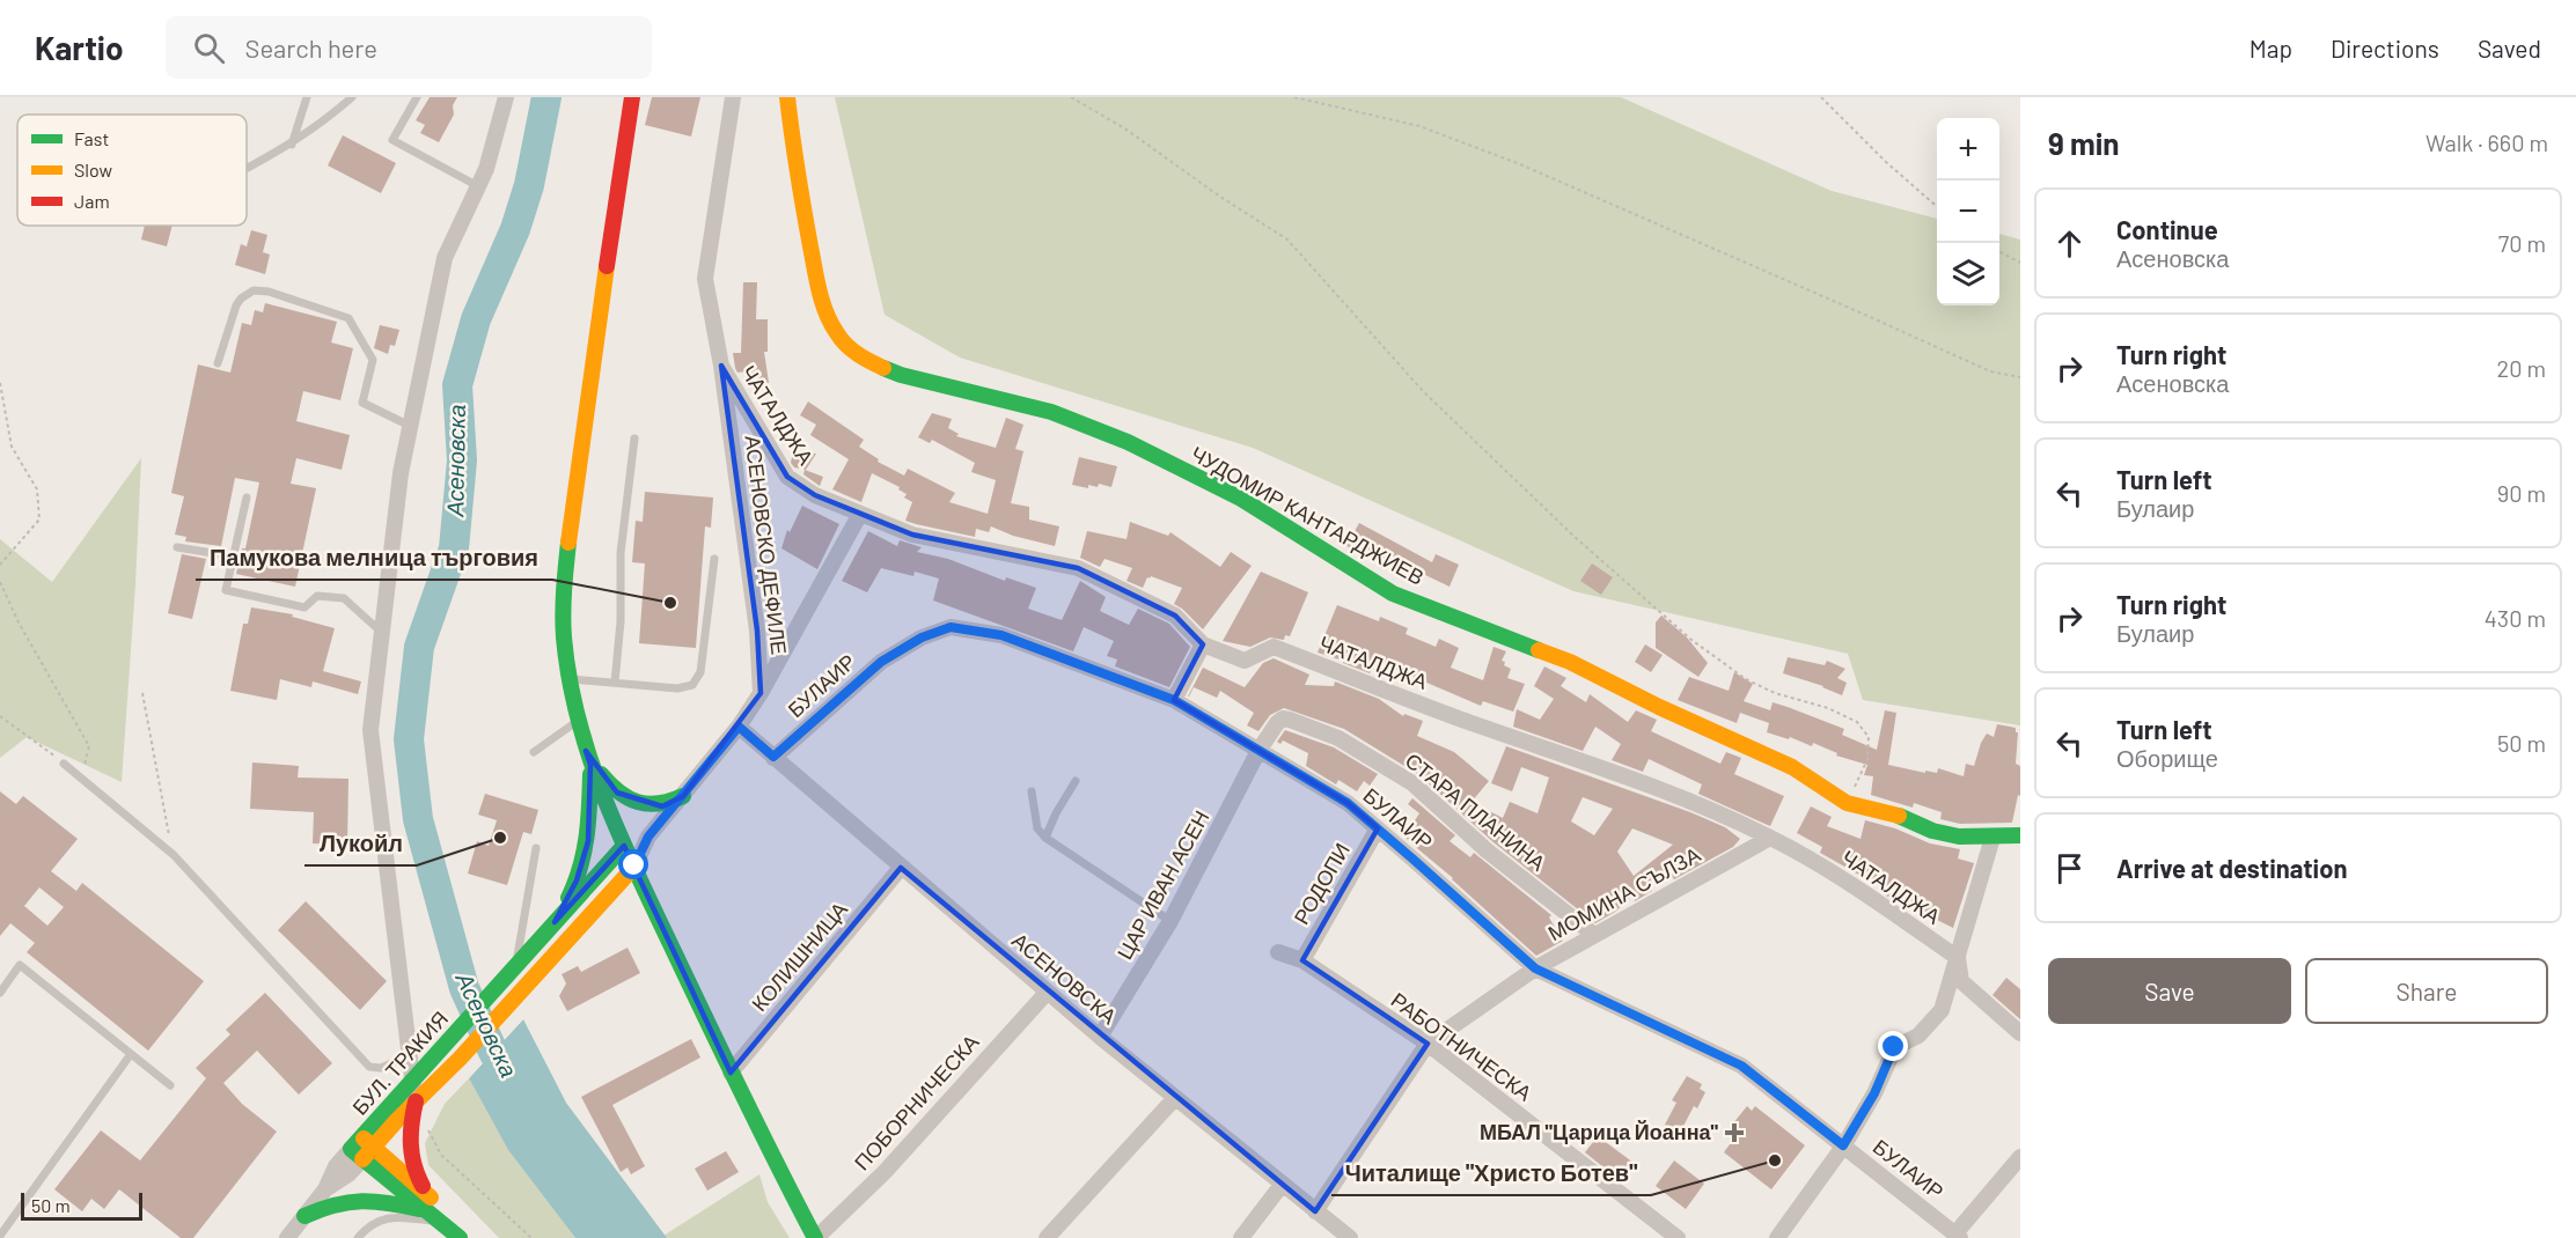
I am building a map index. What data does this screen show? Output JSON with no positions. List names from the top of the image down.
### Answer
{
  "streets": {
    "main road": ["ЧУДОМИР КАНТАРДЖИЕВ", "БУЛ. ТРАКИЯ"],
    "street": [
      "ЧАТАЛДЖА",
      "АСЕНОВСКО ДЕФИЛЕ",
      "БУЛАИР",
      "СТАРА ПЛАНИНА",
      "РОДОПИ",
      "ЦАР ИВАН АСЕН",
      "МОМИНА СЪЛЗА",
      "КОЛИШНИЦА",
      "АСЕНОВСКА",
      "РАБОТНИЧЕСКА",
      "ПОБОРНИЧЕСКА"
    ]
  },
  "crossings": [
    ["ЧАТАЛДЖА", "АСЕНОВСКО ДЕФИЛЕ"],
    ["ЧАТАЛДЖА", "МОМИНА СЪЛЗА"],
    ["АСЕНОВСКО ДЕФИЛЕ", "АСЕНОВСКА"],
    ["БУЛАИР", "СТАРА ПЛАНИНА"],
    ["БУЛАИР", "РОДОПИ"],
    ["БУЛАИР", "ЦАР ИВАН АСЕН"],
    ["БУЛАИР", "МОМИНА СЪЛЗА"],
    ["БУЛАИР", "АСЕНОВСКА"],
    ["СТАРА ПЛАНИНА", "ЦАР ИВАН АСЕН"],
    ["СТАРА ПЛАНИНА", "МОМИНА СЪЛЗА"],
    ["РОДОПИ", "РАБОТНИЧЕСКА"],
    ["ЦАР ИВАН АСЕН", "АСЕНОВСКА"],
    ["МОМИНА СЪЛЗА", "АСЕНОВСКА"],
    ["МОМИНА СЪЛЗА", "РАБОТНИЧЕСКА"],
    ["КОЛИШНИЦА", "АСЕНОВСКА"],
    ["АСЕНОВСКА", "ПОБОРНИЧЕСКА"]
  ],
  "water": ["Асеновска"],
  "places": {
    "other": ["Памукова мелница търговия", "Лукойл", "Читалище \"Христо Ботев\""],
    "health": ["МБАЛ \"Царица Йоанна\""]
  },
  "legend": ["Fast", "Slow", "Jam"],
  "scale_bar": "50 m",
  "page": {
    "header": "Kartio",
    "search": "Search here",
    "nav": ["Map", "Directions", "Saved"],
    "heading": ["9 min", "Walk · 660 m"],
    "map_buttons": ["+", "−"],
    "list": [
      ["Continue", "Асеновска", "70 m"],
      ["Turn right", "Асеновска", "20 m"],
      ["Turn left", "Булаир", "90 m"],
      ["Turn right", "Булаир", "430 m"],
      ["Turn left", "Оборище", "50 m"],
      "Arrive at destination"
    ],
    "buttons": ["Save", "Share"],
    "scale": "50 m"
  }
}
